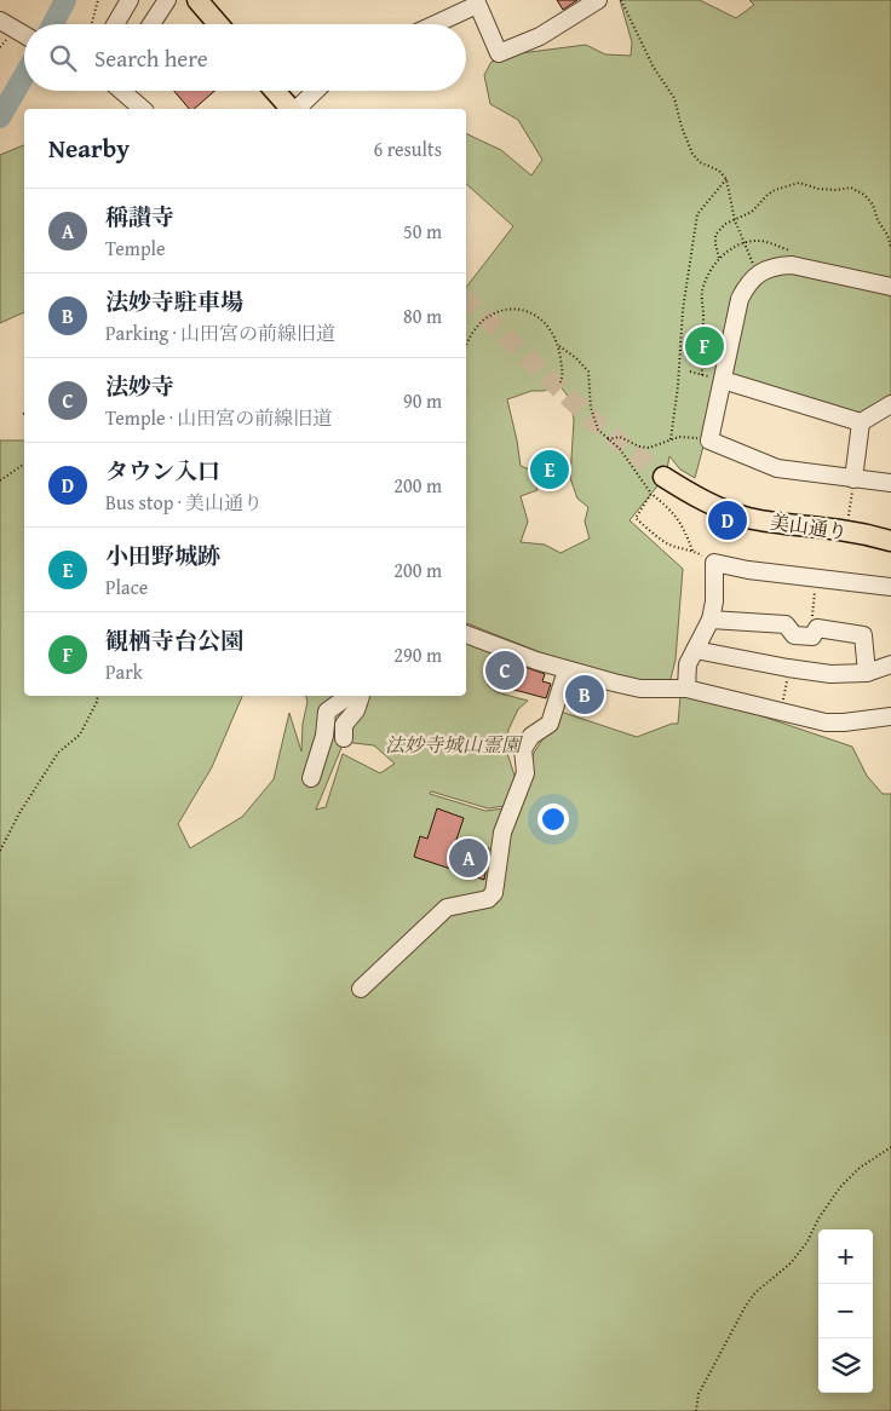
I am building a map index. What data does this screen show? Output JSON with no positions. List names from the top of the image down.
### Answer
{
  "streets": {
    "main road": ["美山通り"]
  },
  "parks": ["法妙寺城山霊園"],
  "page": {
    "search": "Search here",
    "heading": ["Nearby", "6 results"],
    "list": [
      {
        "mark": "A",
        "name": "稱讃寺",
        "note": "Temple",
        "value": "50 m"
      },
      {
        "mark": "B",
        "name": "法妙寺駐車場",
        "note": "Parking · 山田宮の前線旧道",
        "value": "80 m"
      },
      {
        "mark": "C",
        "name": "法妙寺",
        "note": "Temple · 山田宮の前線旧道",
        "value": "90 m"
      },
      {
        "mark": "D",
        "name": "タウン入口",
        "note": "Bus stop · 美山通り",
        "value": "200 m"
      },
      {
        "mark": "E",
        "name": "小田野城跡",
        "note": "Place",
        "value": "200 m"
      },
      {
        "mark": "F",
        "name": "観栖寺台公園",
        "note": "Park",
        "value": "290 m"
      }
    ],
    "pins": [
      "F",
      "E",
      "D",
      "C",
      "B",
      "A"
    ],
    "map_buttons": ["+", "−"]
  }
}
